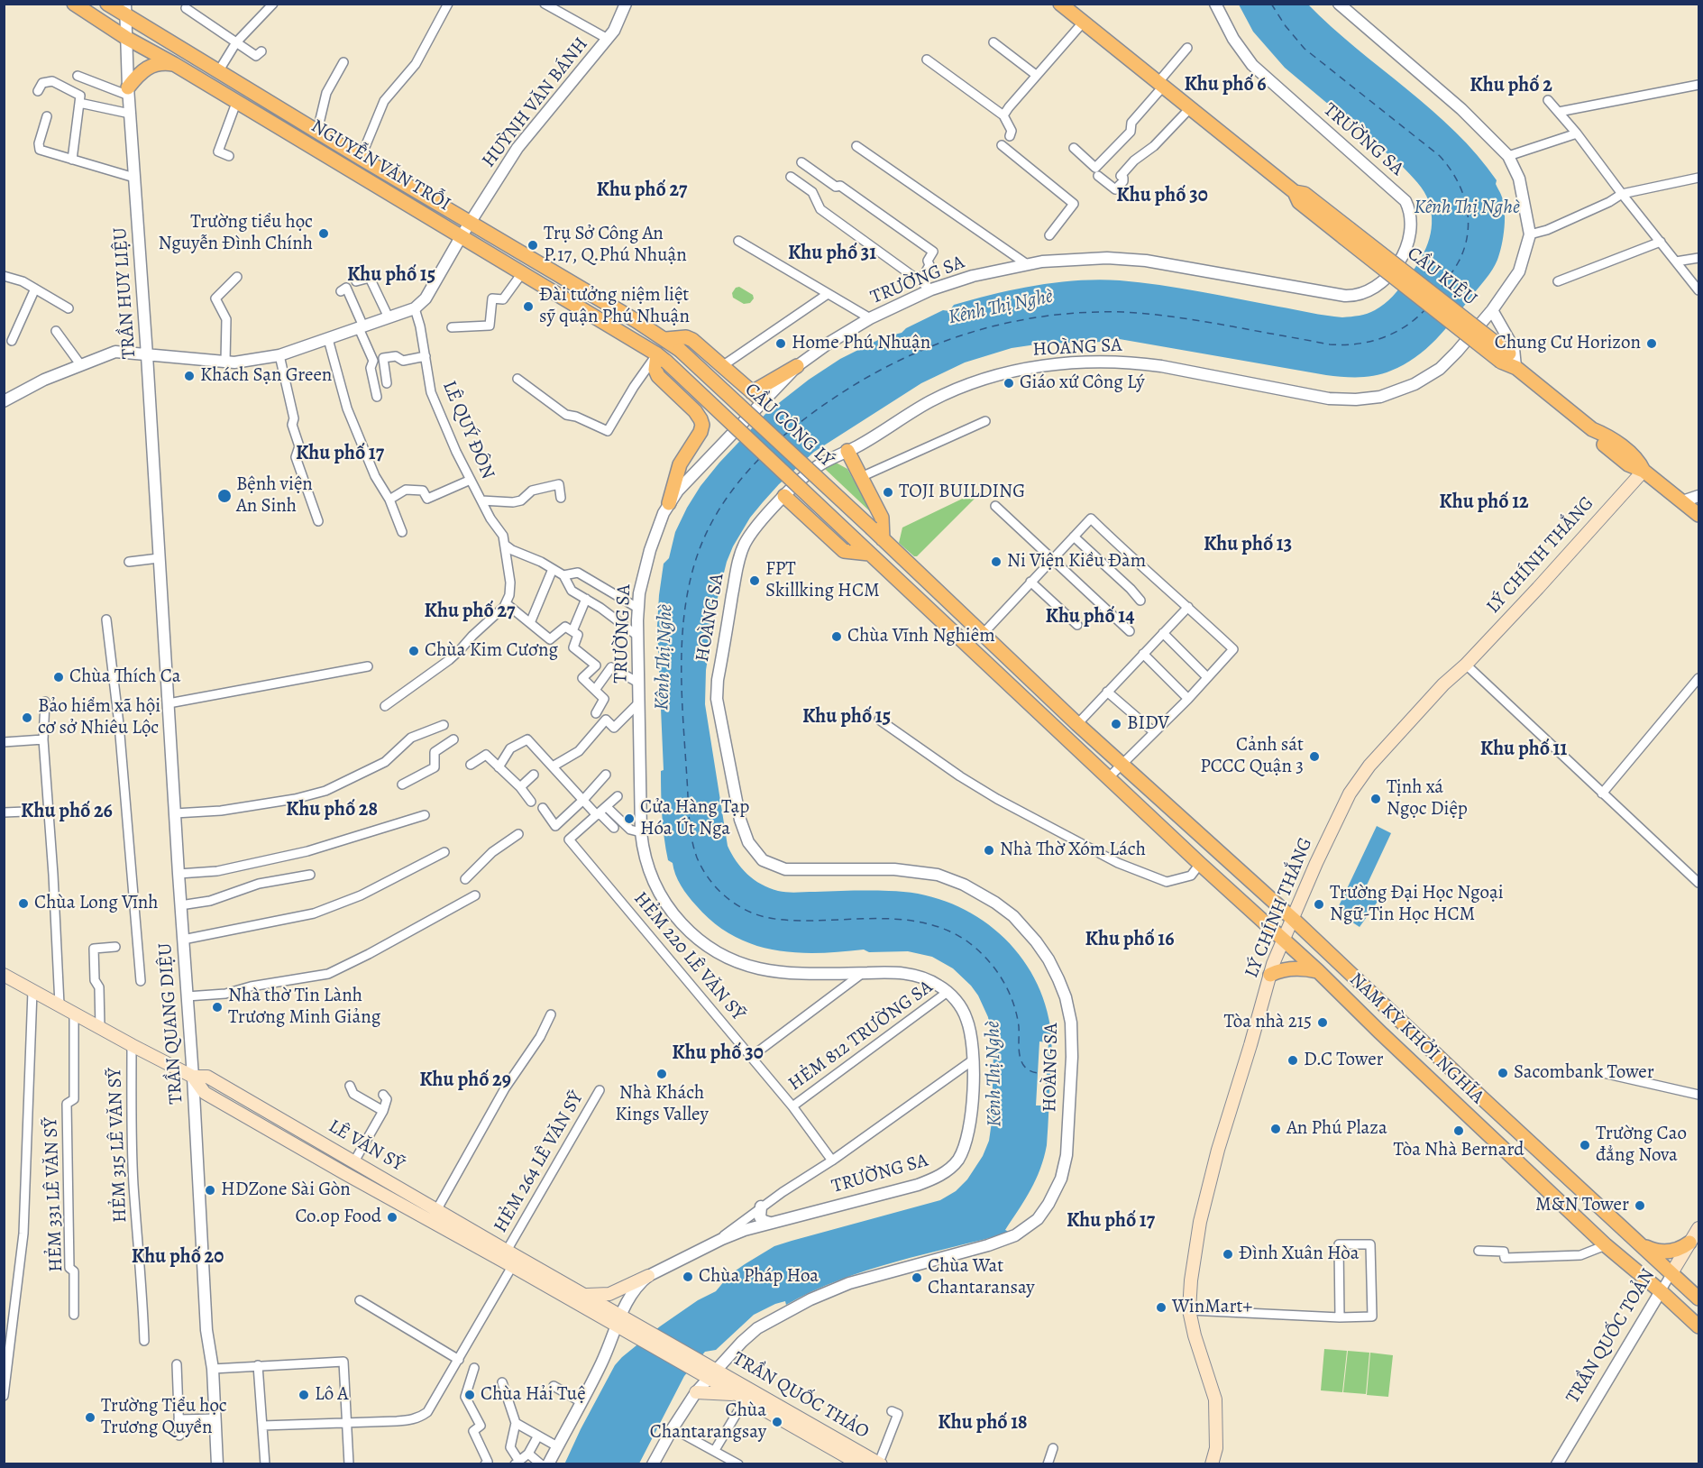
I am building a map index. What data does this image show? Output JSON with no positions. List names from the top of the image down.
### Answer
{
  "streets": {
    "main road": [
      "NGUYỄN VĂN TRỖI",
      "CẦU KIỆU",
      "CẦU CÔNG LÝ",
      "LÝ CHÍNH THẮNG",
      "NAM KỲ KHỞI NGHĨA",
      "LÊ VĂN SỸ",
      "TRẦN QUỐC TOẢN",
      "TRẦN QUỐC THẢO"
    ],
    "street": [
      "HUỲNH VĂN BÁNH",
      "TRƯỜNG SA",
      "TRẦN HUY LIỆU",
      "HOÀNG SA",
      "LÊ QUÝ ÐÔN",
      "HẺM 220 LÊ VĂN SỸ",
      "TRẦN QUANG DIỆU",
      "HẺM 812 TRƯỜNG SA",
      "HẺM 315 LÊ VĂN SỸ",
      "HẺM 264 LÊ VĂN SỸ",
      "HẺM 331 LÊ VĂN SỸ"
    ]
  },
  "crossings": [
    ["HUỲNH VĂN BÁNH", "NGUYỄN VĂN TRỖI"],
    ["TRƯỜNG SA", "HẺM 812 TRƯỜNG SA"],
    ["TRƯỜNG SA", "LÊ VĂN SỸ"],
    ["NGUYỄN VĂN TRỖI", "TRẦN HUY LIỆU"],
    ["NGUYỄN VĂN TRỖI", "CẦU CÔNG LÝ"],
    ["CẦU KIỆU", "LÝ CHÍNH THẮNG"],
    ["TRẦN HUY LIỆU", "TRẦN QUANG DIỆU"],
    ["HOÀNG SA", "TRẦN QUỐC THẢO"],
    ["CẦU CÔNG LÝ", "NAM KỲ KHỞI NGHĨA"],
    ["LÝ CHÍNH THẮNG", "NAM KỲ KHỞI NGHĨA"],
    ["HẺM 220 LÊ VĂN SỸ", "HẺM 812 TRƯỜNG SA"],
    ["TRẦN QUANG DIỆU", "LÊ VĂN SỸ"],
    ["NAM KỲ KHỞI NGHĨA", "TRẦN QUỐC TOẢN"],
    ["HẺM 315 LÊ VĂN SỸ", "LÊ VĂN SỸ"],
    ["LÊ VĂN SỸ", "HẺM 264 LÊ VĂN SỸ"],
    ["LÊ VĂN SỸ", "HẺM 331 LÊ VĂN SỸ"],
    ["LÊ VĂN SỸ", "TRẦN QUỐC THẢO"]
  ],
  "districts": [
    "Khu phố 6",
    "Khu phố 2",
    "Khu phố 27",
    "Khu phố 30",
    "Khu phố 31",
    "Khu phố 15",
    "Khu phố 17",
    "Khu phố 12",
    "Khu phố 13",
    "Khu phố 27",
    "Khu phố 14",
    "Khu phố 15",
    "Khu phố 11",
    "Khu phố 28",
    "Khu phố 26",
    "Khu phố 16",
    "Khu phố 30",
    "Khu phố 29",
    "Khu phố 17",
    "Khu phố 20",
    "Khu phố 18"
  ],
  "water": ["Kênh Thị Nghè"],
  "places": [
    "Trường tiểu học Nguyễn Đình Chính",
    "Trụ Sở Công An P.17, Q.Phú Nhuận",
    "Đài tưởng niệm liệt sỹ quận Phú Nhuận",
    "Home Phú Nhuận",
    "Chung Cư Horizon",
    "Khách Sạn Green",
    "Giáo xứ Công Lý",
    "TOJI BUILDING",
    "Bệnh viện An Sinh",
    "Ni Viện Kiều Đàm",
    "FPT Skillking HCM",
    "Chùa Vĩnh Nghiêm",
    "Chùa Kim Cương",
    "Chùa Thích Ca",
    "Bảo hiểm xã hội cơ sở Nhiêu Lộc",
    "BIDV",
    "Cảnh sát PCCC Quận 3",
    "Tịnh xá Ngọc Diệp",
    "Cửa Hàng Tạp Hóa Út Nga",
    "Nhà Thờ Xóm Lách",
    "Chùa Long Vĩnh",
    "Trường Đại Học Ngoại Ngữ-Tin Học HCM",
    "Nhà thờ Tin Lành Trương Minh Giảng",
    "Tòa nhà 215",
    "D.C Tower",
    "Sacombank Tower",
    "Nhà Khách Kings Valley",
    "An Phú Plaza",
    "Tòa Nhà Bernard",
    "Trường Cao đẳng Nova",
    "HDZone Sài Gòn",
    "M&N Tower",
    "Co.op Food",
    "Đình Xuân Hòa",
    "Chùa Pháp Hoa",
    "Chùa Wat Chantaransay",
    "WinMart+",
    "Lô A",
    "Chùa Hải Tuệ",
    "Trường Tiểu học Trương Quyền",
    "Chùa Chantarangsay"
  ]
}
